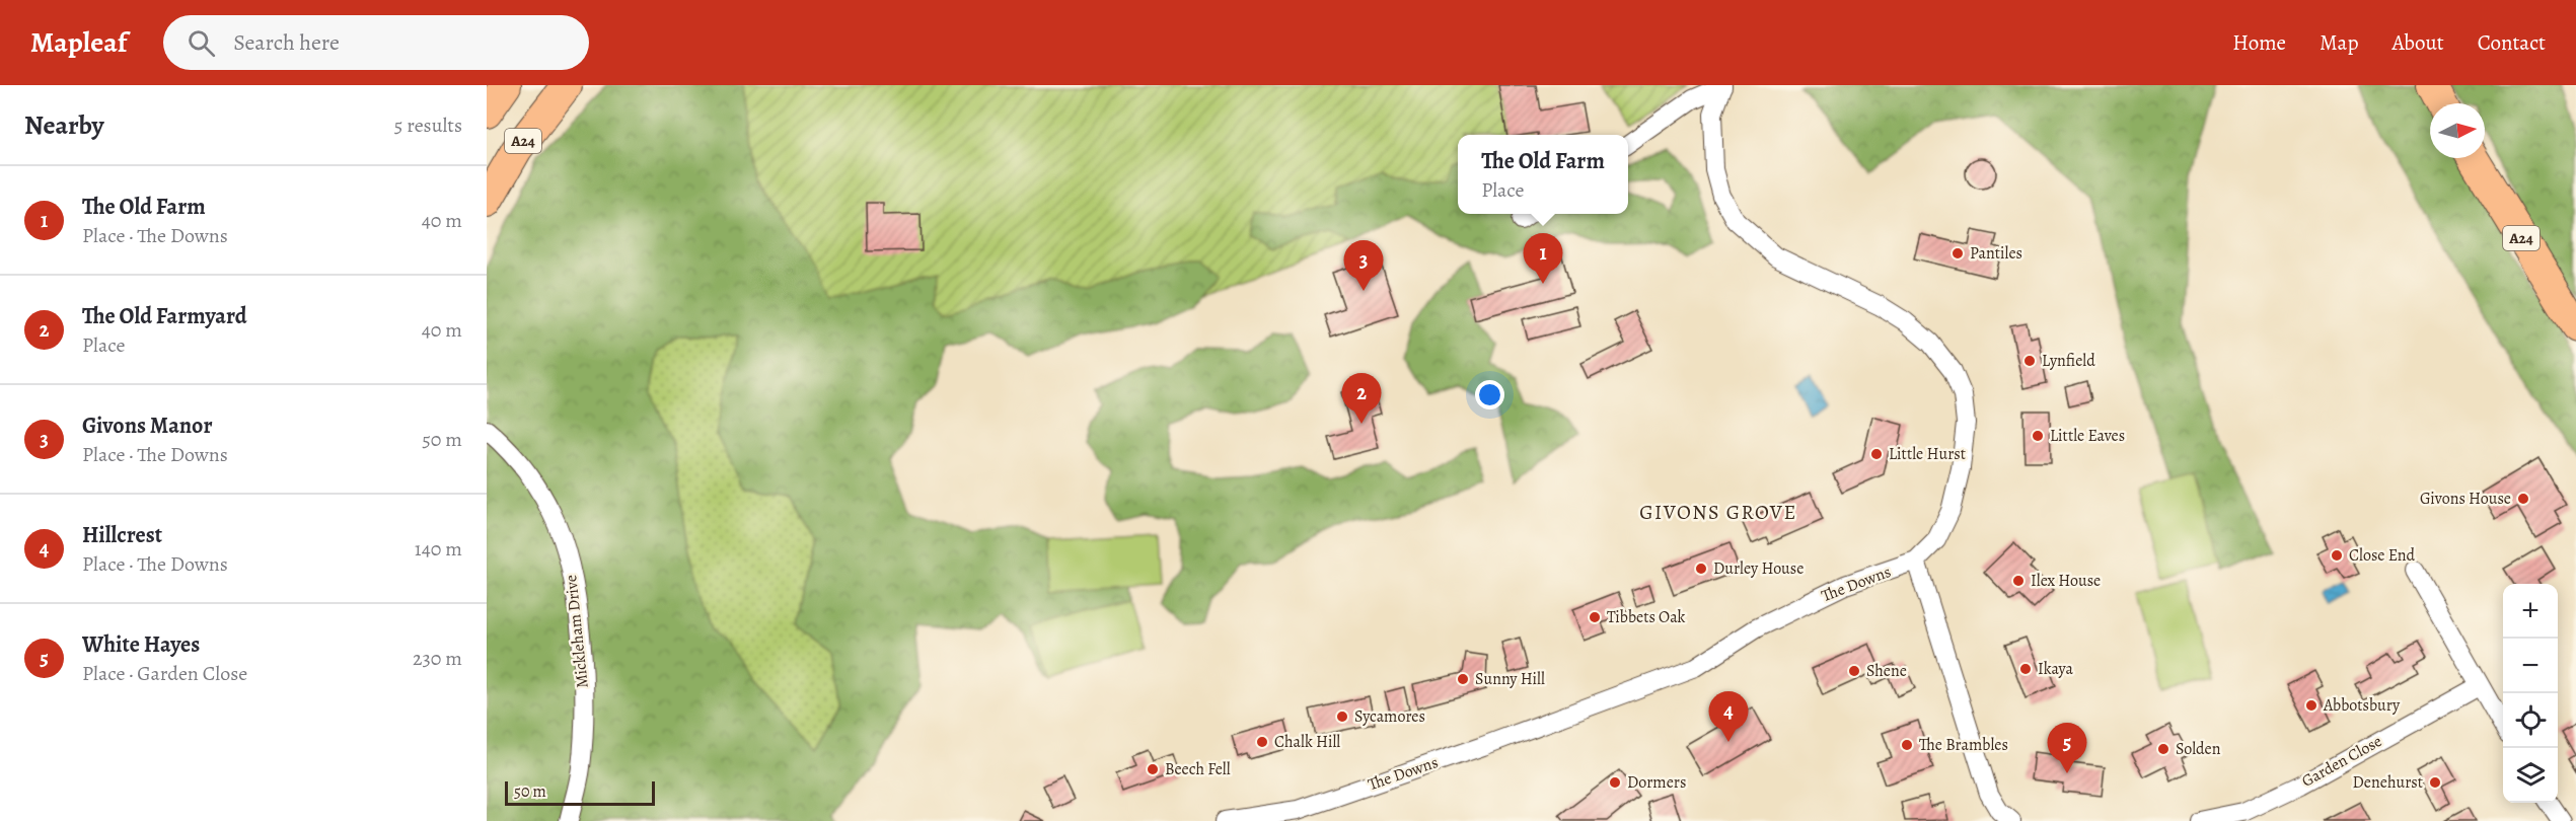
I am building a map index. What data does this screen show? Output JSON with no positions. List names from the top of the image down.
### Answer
{
  "streets": {
    "highway": ["A24"],
    "street": ["The Downs", "Mickleham Drive", "Garden Close"]
  },
  "districts": ["GIVONS GROVE"],
  "places": [
    "Pantiles",
    "Lynfield",
    "Little Eaves",
    "Little Hurst",
    "Givons House",
    "Close End",
    "Durley House",
    "Ilex House",
    "Tibbets Oak",
    "Ikaya",
    "Shene",
    "Sunny Hill",
    "Abbotsbury",
    "Sycamores",
    "Chalk Hill",
    "The Brambles",
    "Solden",
    "Beech Fell",
    "Dormers",
    "Denehurst"
  ],
  "scale_bar": "50 m",
  "north": "right",
  "page": {
    "header": "Mapleaf",
    "search": "Search here",
    "nav": [
      "Home",
      "Map",
      "About",
      "Contact"
    ],
    "heading": ["Nearby", "5 results"],
    "popup": ["The Old Farm", "Place"],
    "list": [
      {
        "mark": "1",
        "name": "The Old Farm",
        "note": "Place · The Downs",
        "value": "40 m"
      },
      {
        "mark": "2",
        "name": "The Old Farmyard",
        "note": "Place",
        "value": "40 m"
      },
      {
        "mark": "3",
        "name": "Givons Manor",
        "note": "Place · The Downs",
        "value": "50 m"
      },
      {
        "mark": "4",
        "name": "Hillcrest",
        "note": "Place · The Downs",
        "value": "140 m"
      },
      {
        "mark": "5",
        "name": "White Hayes",
        "note": "Place · Garden Close",
        "value": "230 m"
      }
    ],
    "pins": [
      "1",
      "3",
      "2",
      "4",
      "5"
    ],
    "map_buttons": ["+", "−"],
    "scale": "50 m"
  }
}
